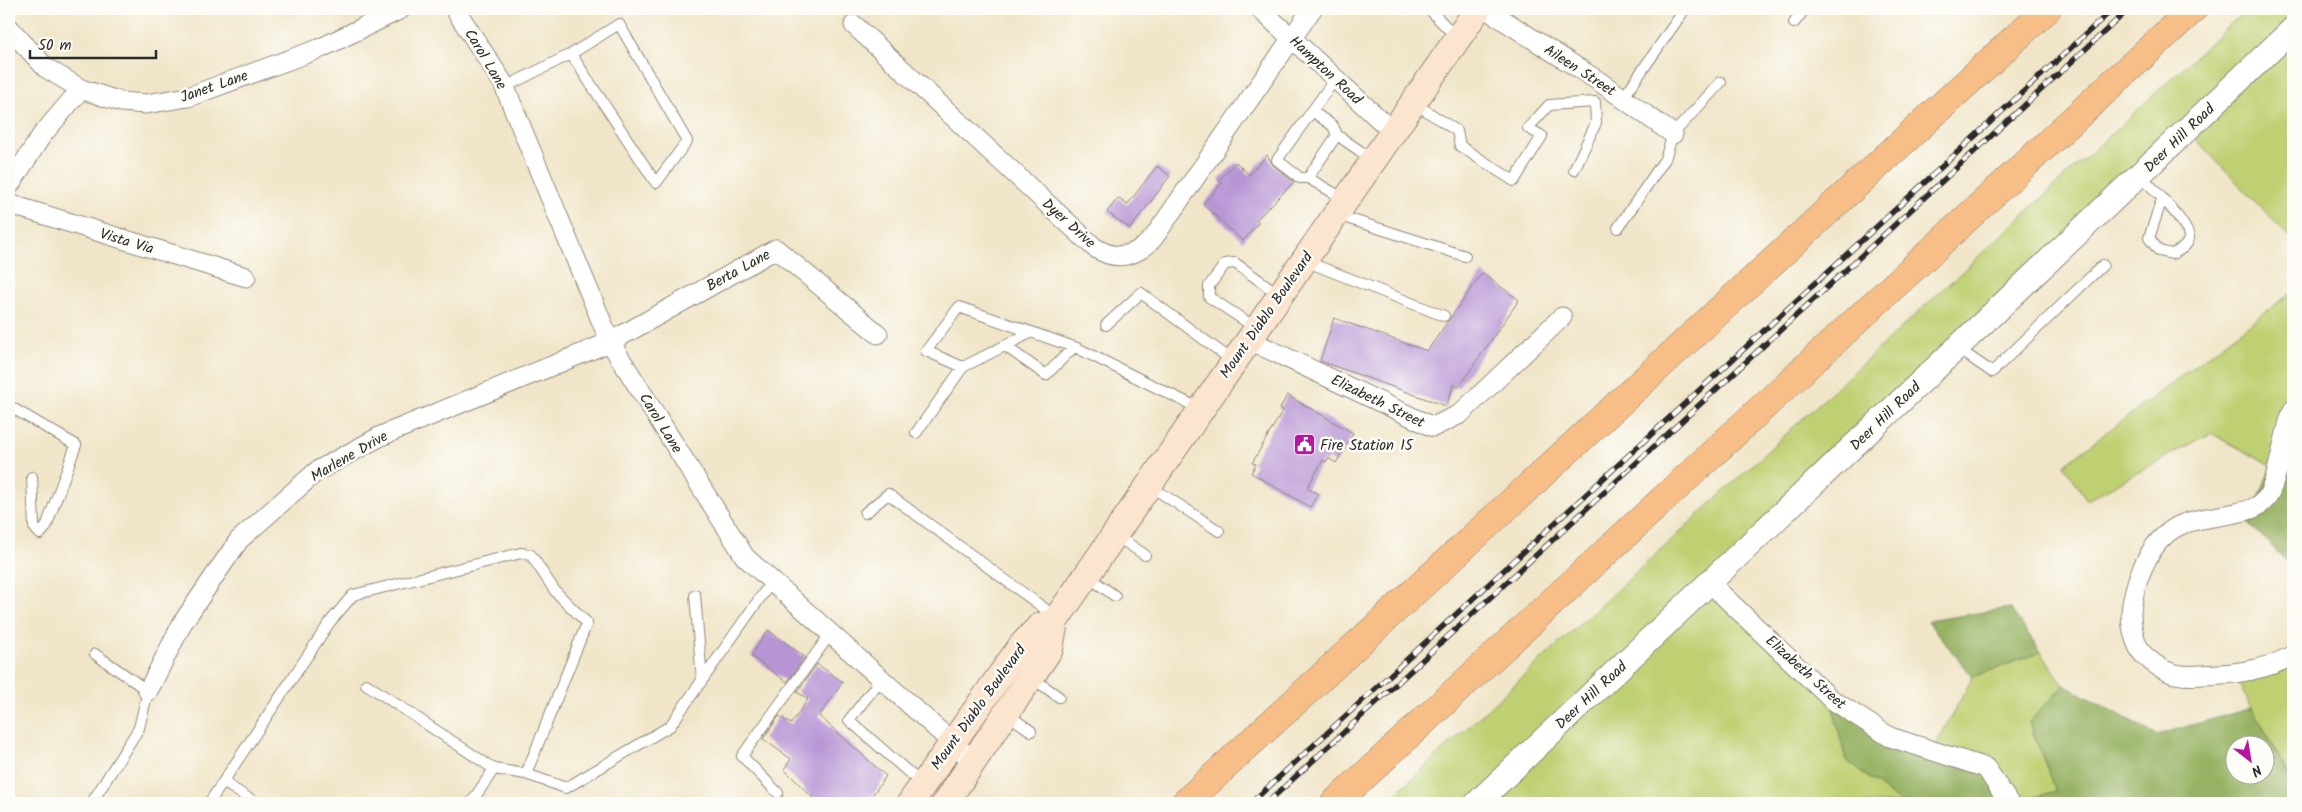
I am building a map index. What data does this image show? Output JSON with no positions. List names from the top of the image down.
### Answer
{
  "streets": {
    "main road": ["Mount Diablo Boulevard"],
    "street": [
      "Carol Lane",
      "Hampton Road",
      "Aileen Street",
      "Janet Lane",
      "Deer Hill Road",
      "Dyer Drive",
      "Vista Via",
      "Berta Lane",
      "Elizabeth Street",
      "Marlene Drive"
    ]
  },
  "crossings": [
    ["Carol Lane", "Berta Lane"],
    ["Carol Lane", "Mount Diablo Boulevard"],
    ["Carol Lane", "Marlene Drive"],
    ["Hampton Road", "Dyer Drive"],
    ["Hampton Road", "Mount Diablo Boulevard"],
    ["Deer Hill Road", "Elizabeth Street"],
    ["Berta Lane", "Marlene Drive"],
    ["Mount Diablo Boulevard", "Elizabeth Street"]
  ],
  "places": {
    "public building": ["Fire Station 15"]
  },
  "scale_bar": "50 m",
  "north": "bottom right"
}
